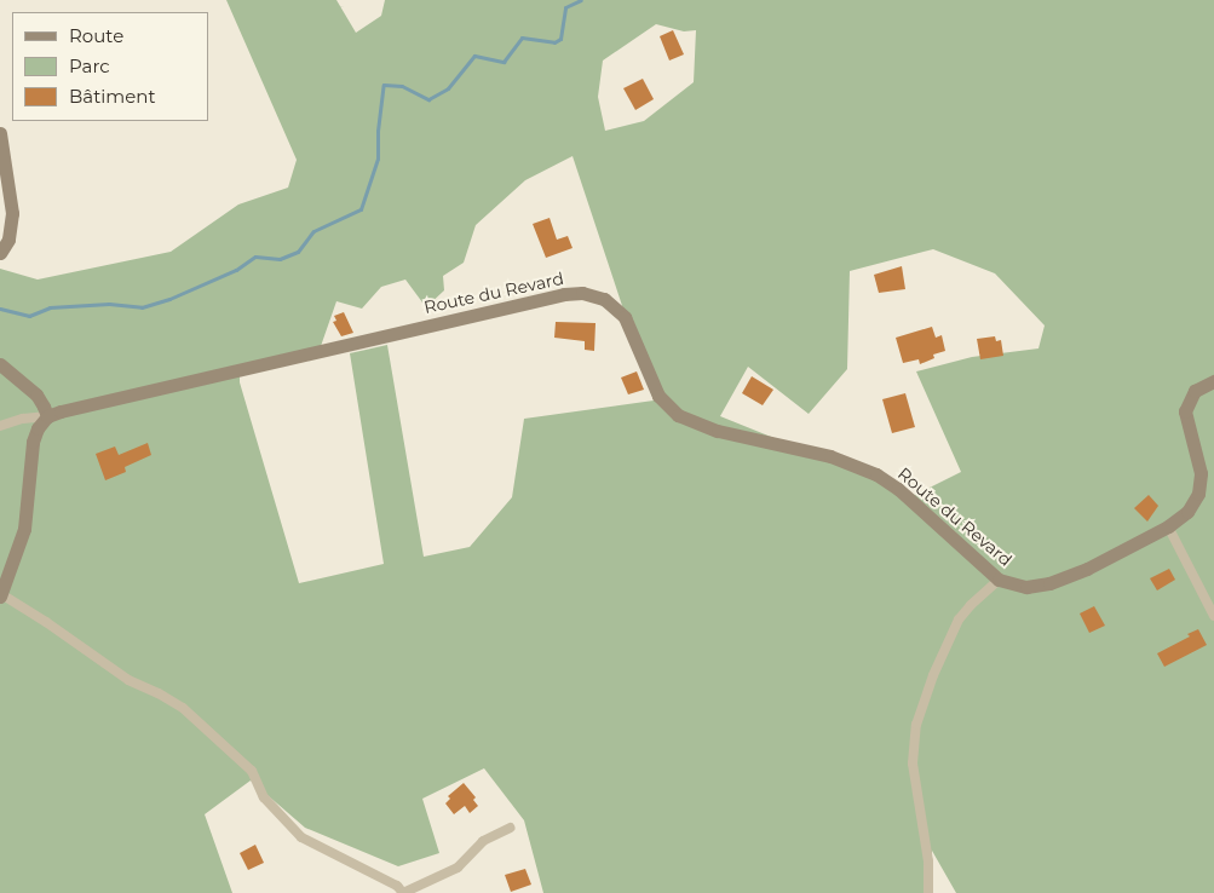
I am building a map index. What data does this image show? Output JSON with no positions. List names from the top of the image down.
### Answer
{
  "streets": {
    "main road": ["Route du Revard"]
  },
  "legend": ["Route", "Parc", "Bâtiment"]
}
